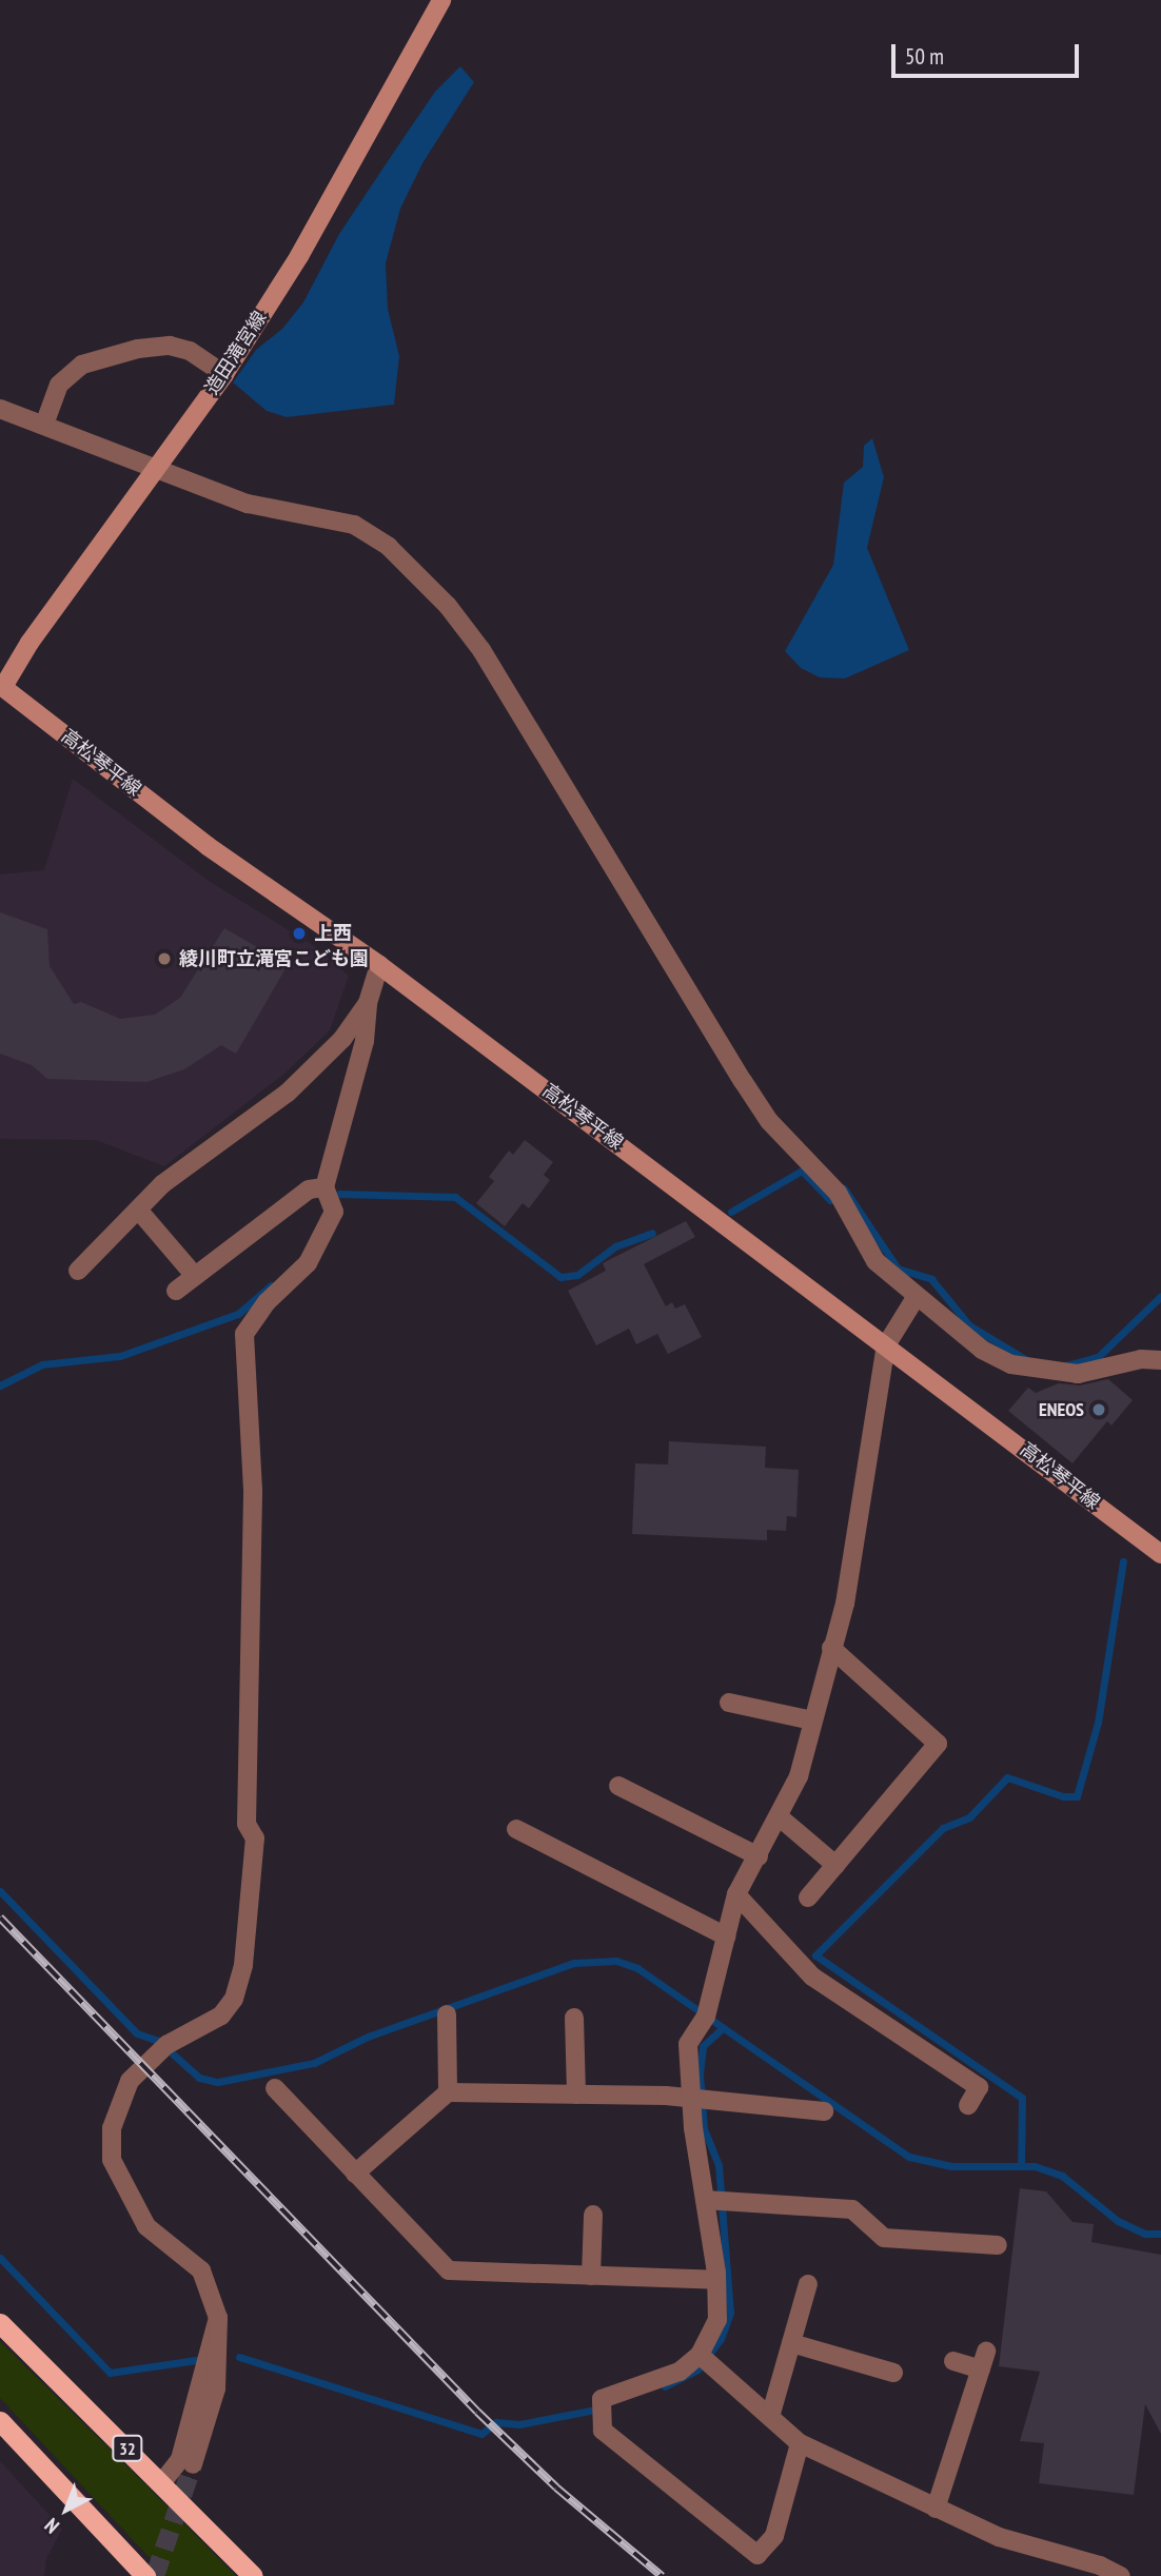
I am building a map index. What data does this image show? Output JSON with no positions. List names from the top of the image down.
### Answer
{
  "streets": {
    "highway": ["32"],
    "main road": ["造田滝宮線", "高松琴平線"]
  },
  "crossings": [
    ["造田滝宮線", "高松琴平線"]
  ],
  "places": ["上西", "綾川町立滝宮こども園", "ENEOS"],
  "scale_bar": "50 m",
  "north": "bottom left"
}
